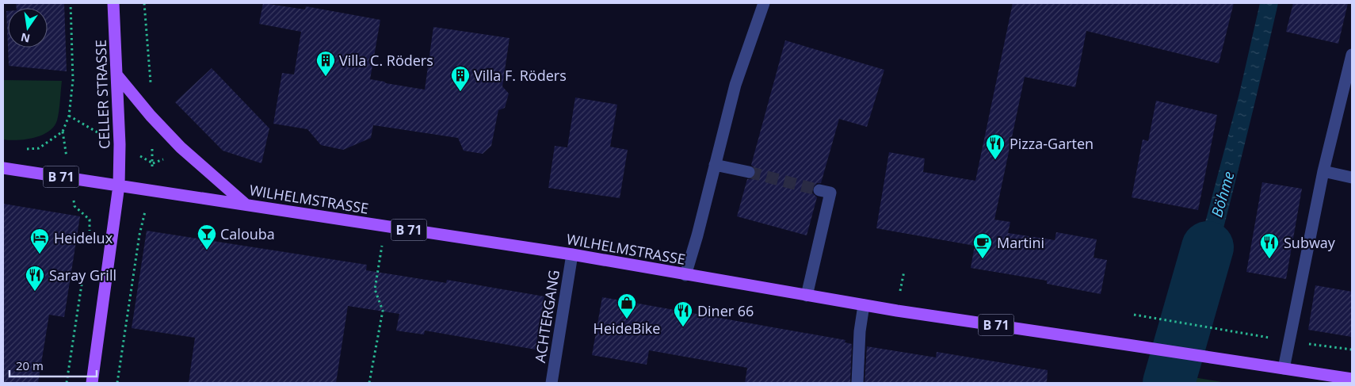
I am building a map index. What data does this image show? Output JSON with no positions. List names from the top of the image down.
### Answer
{
  "streets": {
    "main road": ["CELLER STRASSE", "B 71", "WILHELMSTRASSE"],
    "street": ["ACHTERGANG"]
  },
  "crossings": [
    ["CELLER STRASSE", "B 71"],
    ["CELLER STRASSE", "WILHELMSTRASSE"],
    ["B 71", "WILHELMSTRASSE"],
    ["WILHELMSTRASSE", "ACHTERGANG"]
  ],
  "water": ["Böhme"],
  "places": {
    "building": ["Villa C. Röders", "Villa F. Röders"],
    "restaurant": [
      "Pizza-Garten",
      "Subway",
      "Saray Grill",
      "Diner 66"
    ],
    "bar": ["Calouba"],
    "hotel": ["Heidelux"],
    "cafe": ["Martini"],
    "shop": ["HeideBike"]
  },
  "scale_bar": "20 m",
  "north": "bottom"
}
